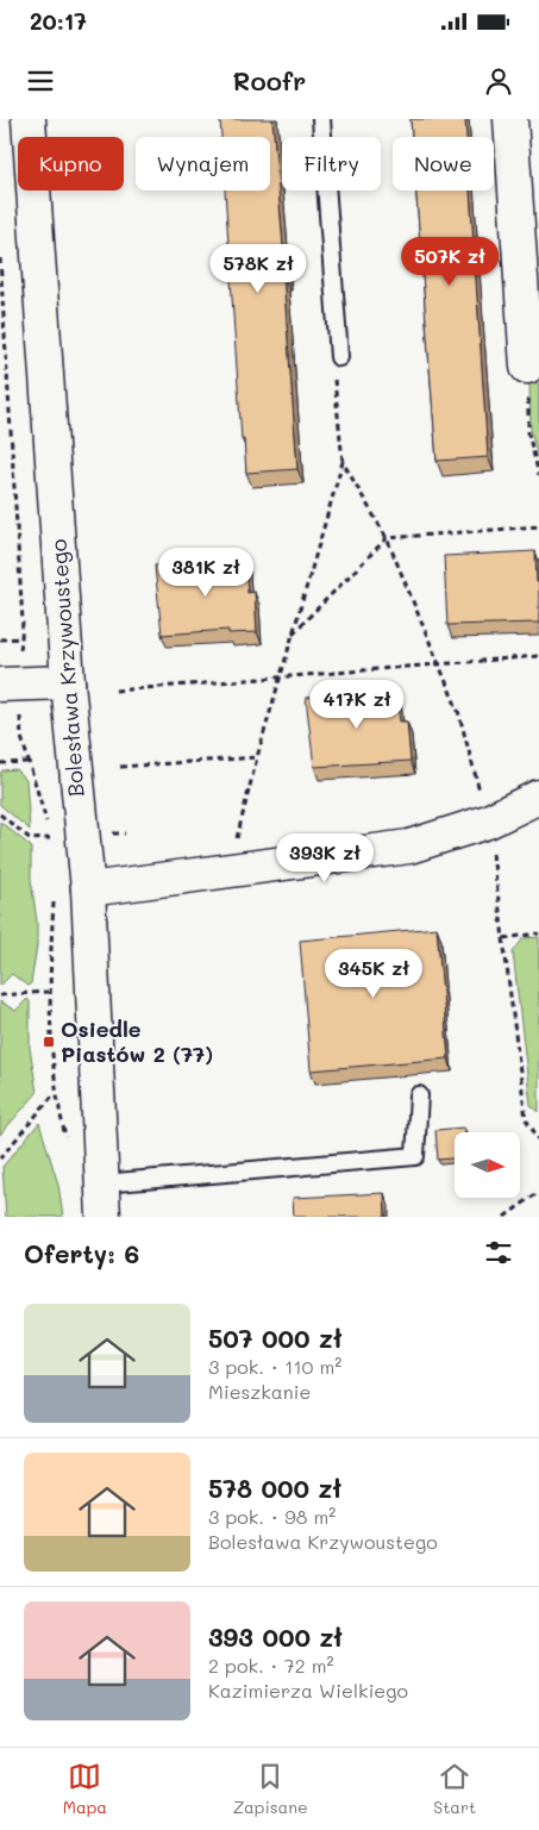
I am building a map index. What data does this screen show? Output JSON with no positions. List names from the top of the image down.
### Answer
{
  "streets": {
    "street": ["Bolesława Krzywoustego"]
  },
  "places": {
    "transit": ["Osiedle Piastów 2 (77)"]
  },
  "north": "right",
  "page": {
    "status": "20:17",
    "header": "Roofr",
    "chip": [
      "Kupno",
      "Wynajem",
      "Filtry",
      "Nowe"
    ],
    "price": [
      "507K zł",
      "578K zł",
      "381K zł",
      "417K zł",
      "393K zł",
      "345K zł"
    ],
    "heading": "Oferty: 6",
    "list": [
      {
        "name": "507 000 zł",
        "note": "3 pok. · 110 m² · Mieszkanie"
      },
      {
        "name": "578 000 zł",
        "note": "3 pok. · 98 m² · Bolesława Krzywoustego"
      },
      {
        "name": "393 000 zł",
        "note": "2 pok. · 72 m² · Kazimierza Wielkiego"
      }
    ],
    "tabs": ["Mapa", "Zapisane", "Start"]
  }
}
